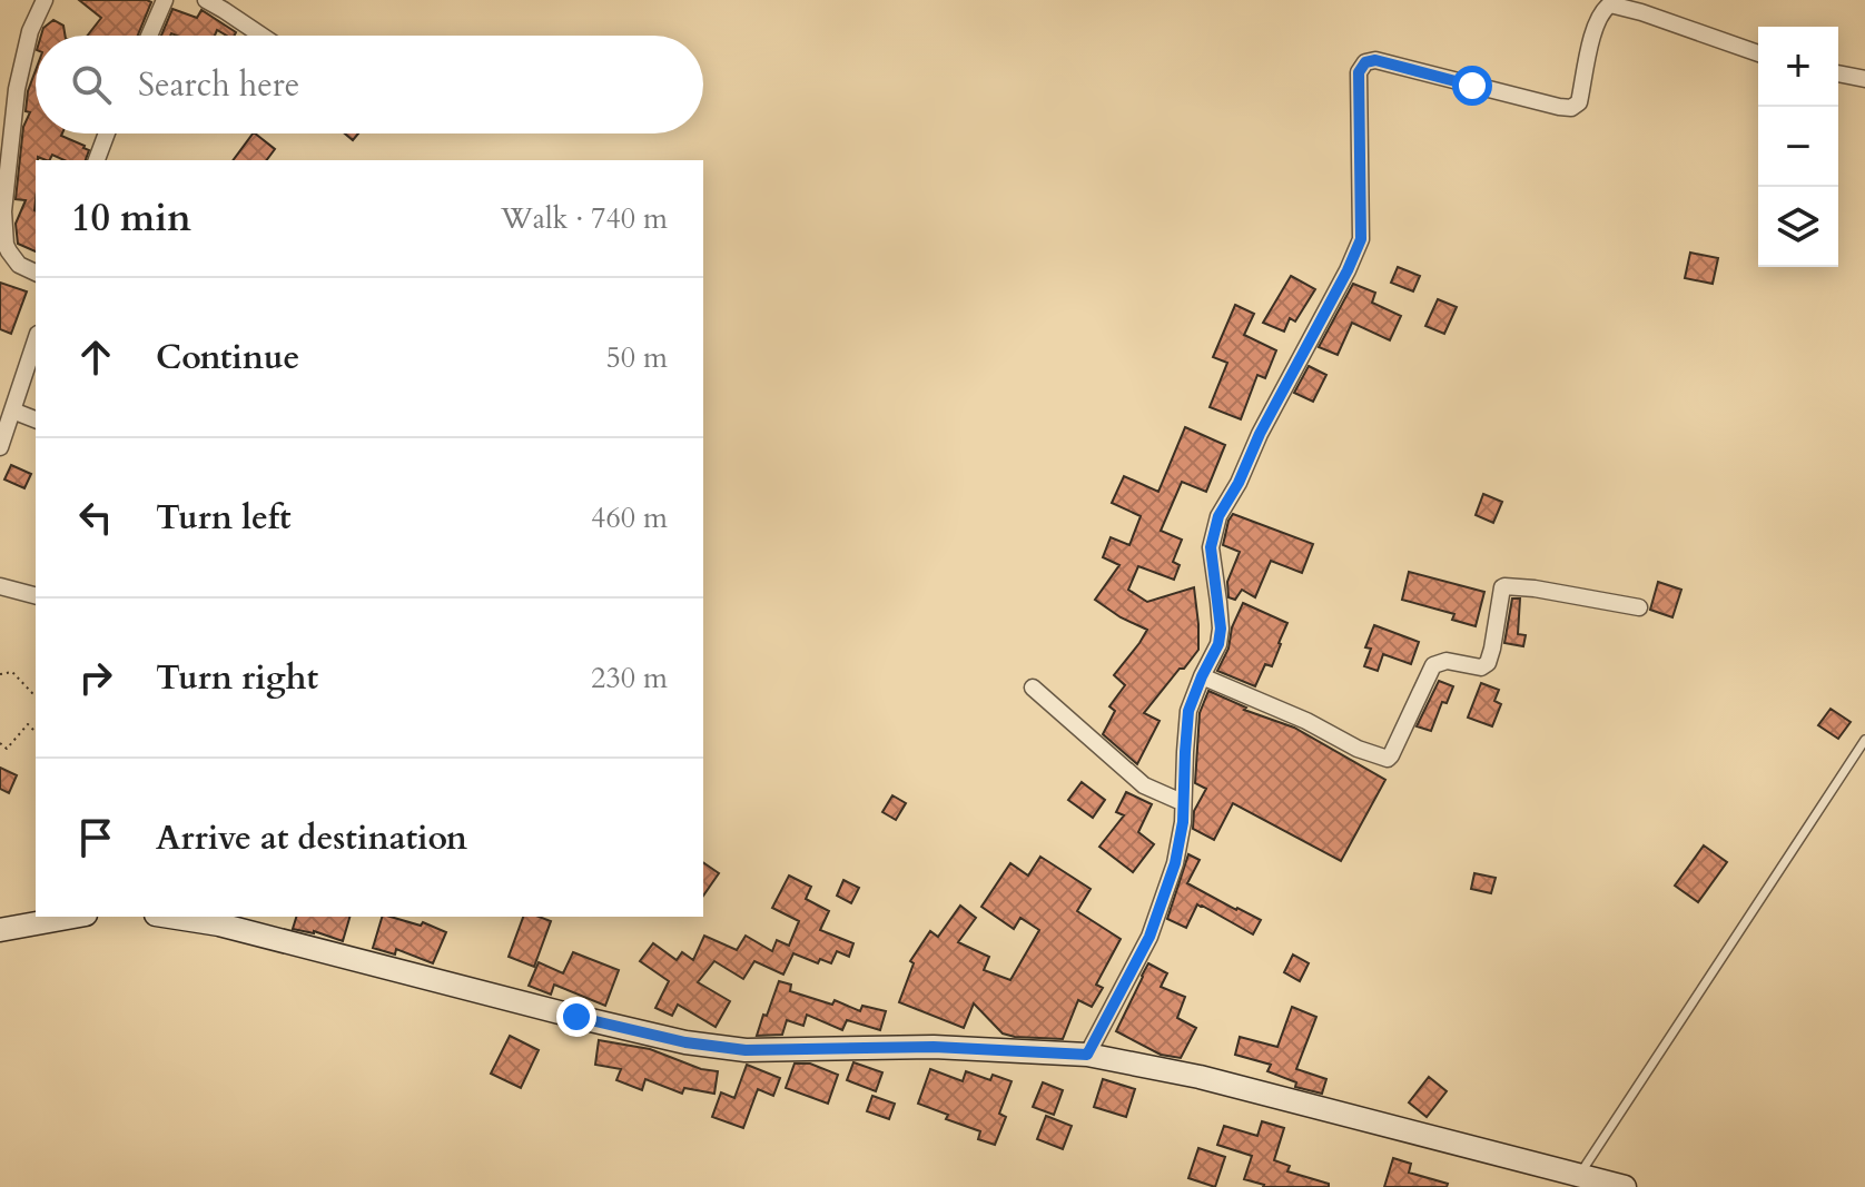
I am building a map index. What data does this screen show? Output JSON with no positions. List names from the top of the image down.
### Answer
{
  "page": {
    "map_buttons": ["+", "−"],
    "search": "Search here",
    "heading": ["10 min", "Walk · 740 m"],
    "list": [
      ["Continue", "50 m"],
      ["Turn left", "460 m"],
      ["Turn right", "230 m"],
      "Arrive at destination"
    ]
  }
}
